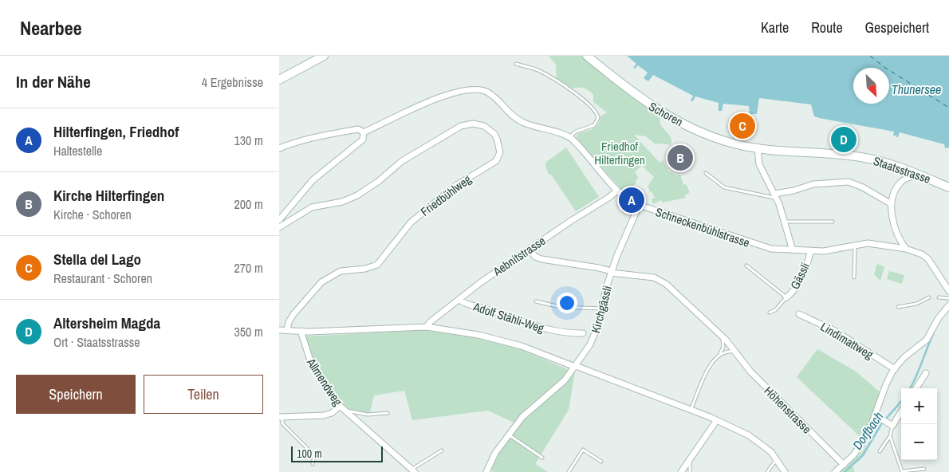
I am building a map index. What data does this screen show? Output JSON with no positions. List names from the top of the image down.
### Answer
{
  "streets": {
    "main road": ["Schoren", "Staatsstrasse"],
    "street": [
      "Friedbühlweg",
      "Schneckenbühlstrasse",
      "Aebnitstrasse",
      "Gässli",
      "Kirchgässli",
      "Adolf Stähli-Weg",
      "Lindimattweg",
      "Allmendweg",
      "Höhenstrasse"
    ]
  },
  "crossings": [
    ["Schoren", "Staatsstrasse"],
    ["Schneckenbühlstrasse", "Aebnitstrasse"],
    ["Schneckenbühlstrasse", "Gässli"],
    ["Schneckenbühlstrasse", "Kirchgässli"],
    ["Aebnitstrasse", "Adolf Stähli-Weg"],
    ["Aebnitstrasse", "Höhenstrasse"],
    ["Kirchgässli", "Höhenstrasse"]
  ],
  "water": ["Thunersee", "Dorfbach"],
  "parks": ["Friedhof Hilterfingen"],
  "scale_bar": "100 m",
  "north": "bottom right",
  "page": {
    "header": "Nearbee",
    "nav": ["Karte", "Route", "Gespeichert"],
    "heading": ["In der Nähe", "4 Ergebnisse"],
    "list": [
      {
        "mark": "A",
        "name": "Hilterfingen, Friedhof",
        "note": "Haltestelle",
        "value": "130 m"
      },
      {
        "mark": "B",
        "name": "Kirche Hilterfingen",
        "note": "Kirche · Schoren",
        "value": "200 m"
      },
      {
        "mark": "C",
        "name": "Stella del Lago",
        "note": "Restaurant · Schoren",
        "value": "270 m"
      },
      {
        "mark": "D",
        "name": "Altersheim Magda",
        "note": "Ort · Staatsstrasse",
        "value": "350 m"
      }
    ],
    "pins": [
      "C",
      "D",
      "B",
      "A"
    ],
    "buttons": ["Speichern", "Teilen"],
    "map_buttons": ["+", "−"],
    "scale": "100 m"
  }
}
